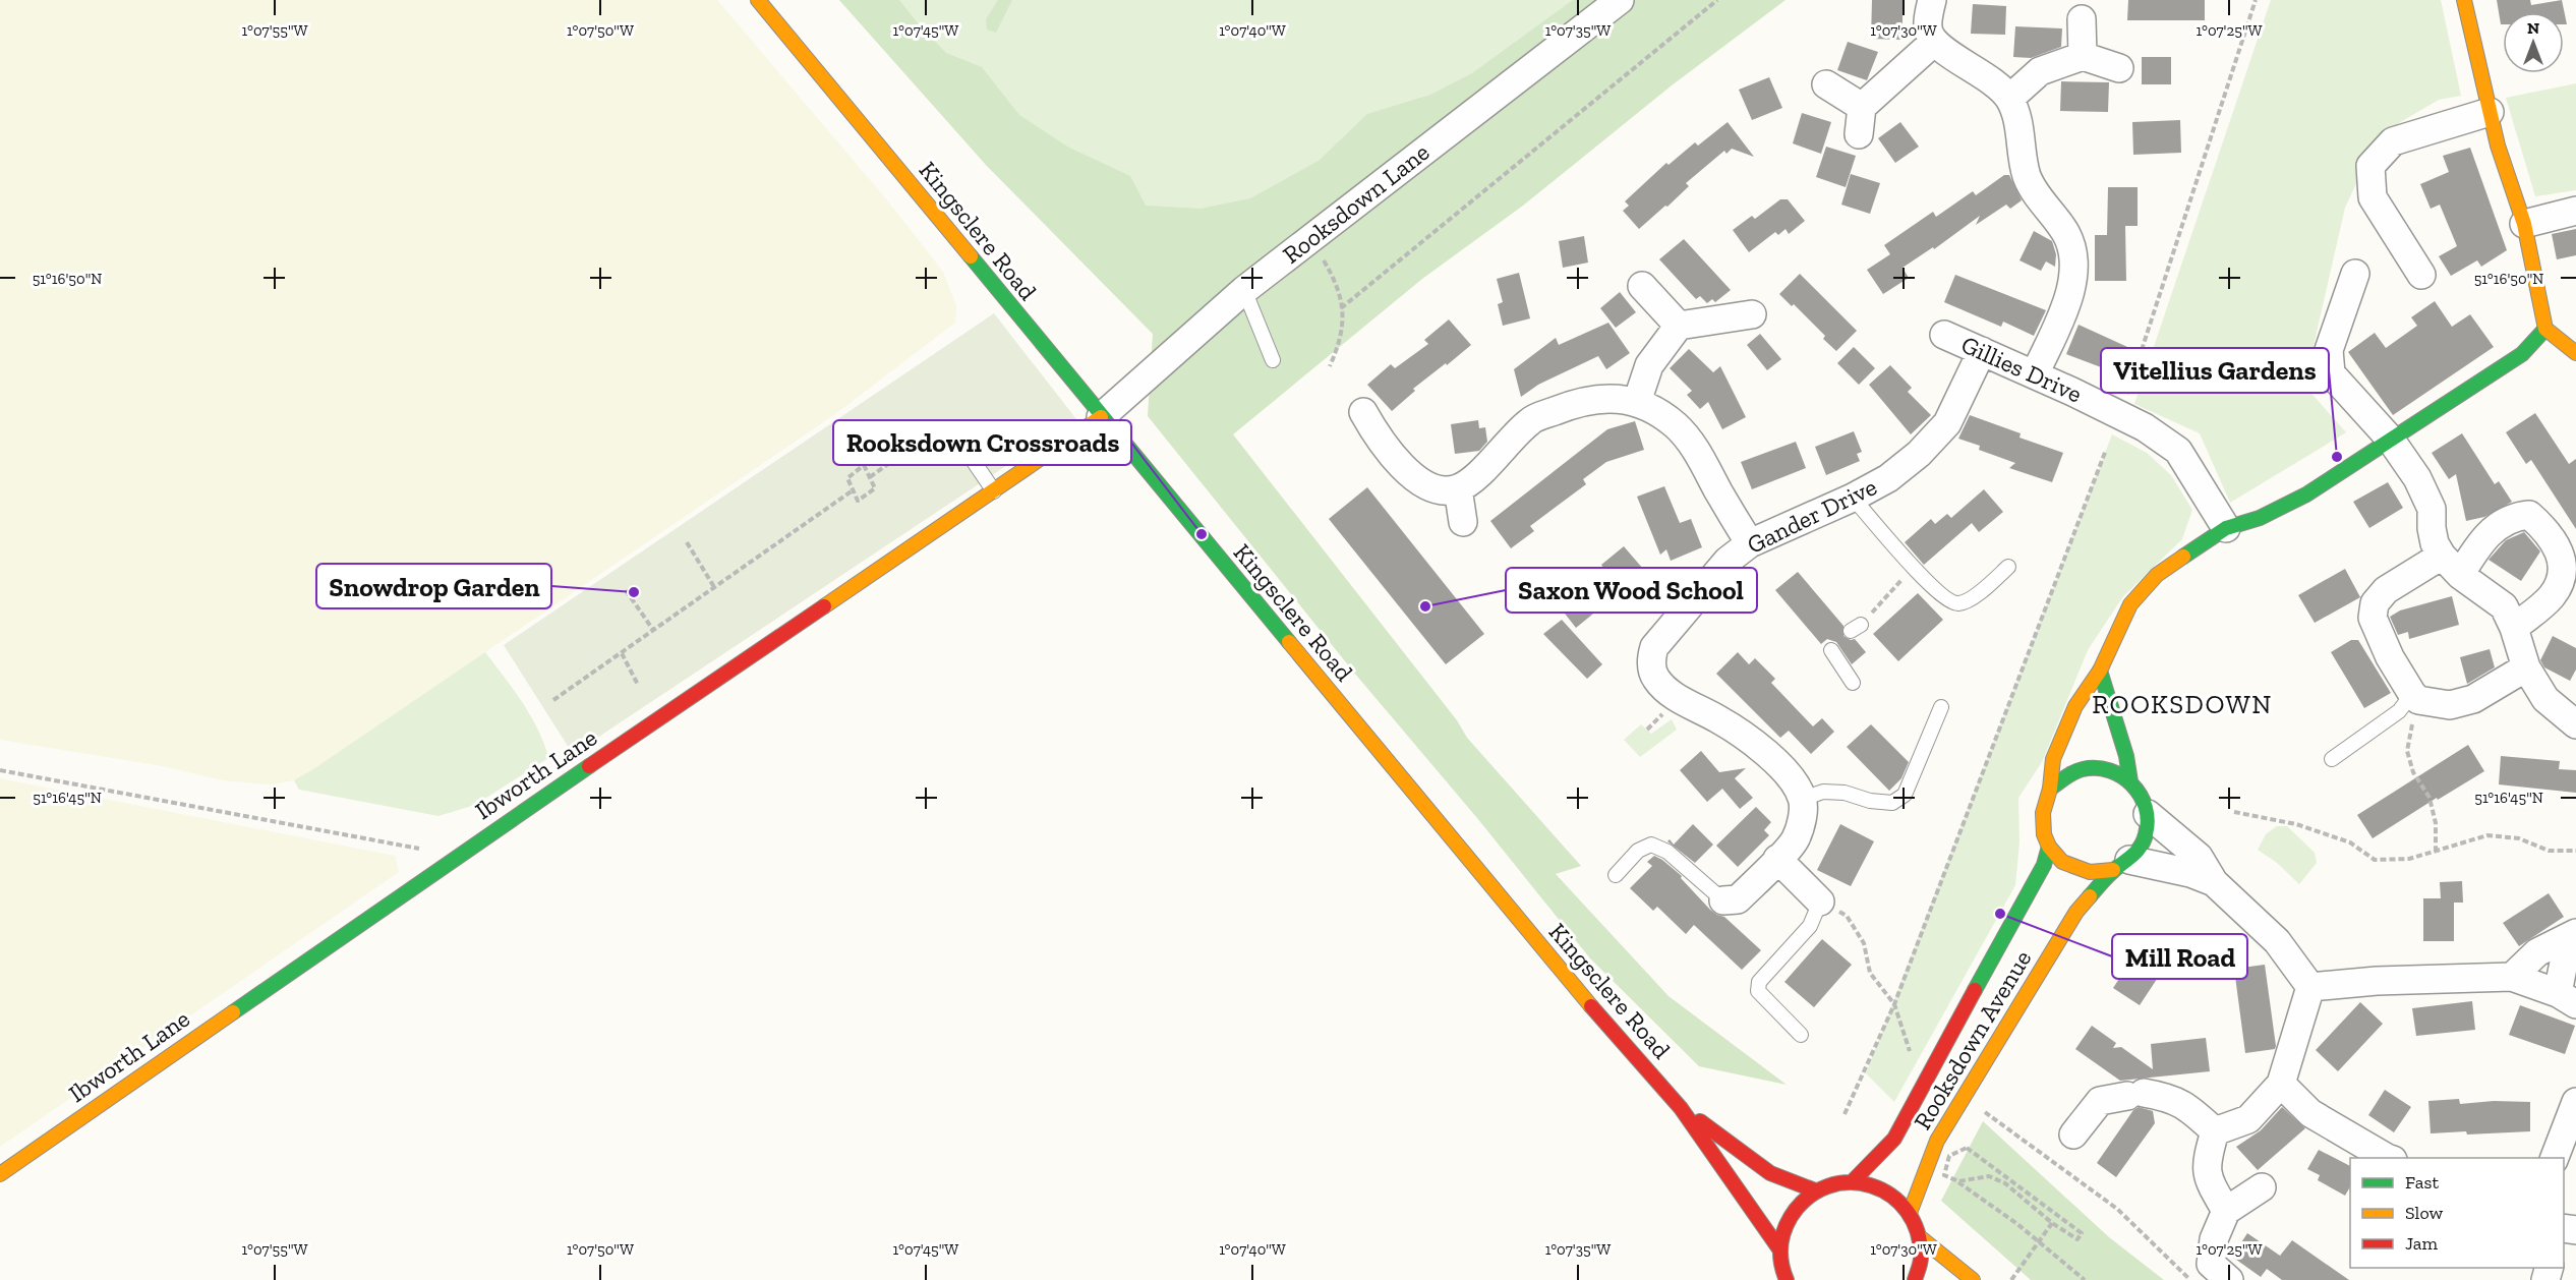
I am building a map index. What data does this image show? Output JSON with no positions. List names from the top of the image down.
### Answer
{
  "streets": {
    "main road": ["Kingsclere Road", "Ibworth Lane", "Rooksdown Avenue"],
    "street": ["Rooksdown Lane", "Gillies Drive", "Gander Drive"]
  },
  "crossings": [
    ["Rooksdown Lane", "Kingsclere Road"],
    ["Rooksdown Lane", "Ibworth Lane"],
    ["Kingsclere Road", "Ibworth Lane"],
    ["Gillies Drive", "Gander Drive"]
  ],
  "districts": ["ROOKSDOWN"],
  "places": [
    "Vitellius Gardens",
    "Rooksdown Crossroads",
    "Snowdrop Garden",
    "Saxon Wood School",
    "Mill Road"
  ],
  "legend": ["Fast", "Slow", "Jam"],
  "north": "top",
  "coordinates": [
    "1°07'55\"W",
    "1°07'50\"W",
    "1°07'45\"W",
    "1°07'40\"W",
    "1°07'35\"W",
    "1°07'30\"W",
    "1°07'25\"W",
    "51°16'50\"N",
    "51°16'45\"N"
  ]
}
